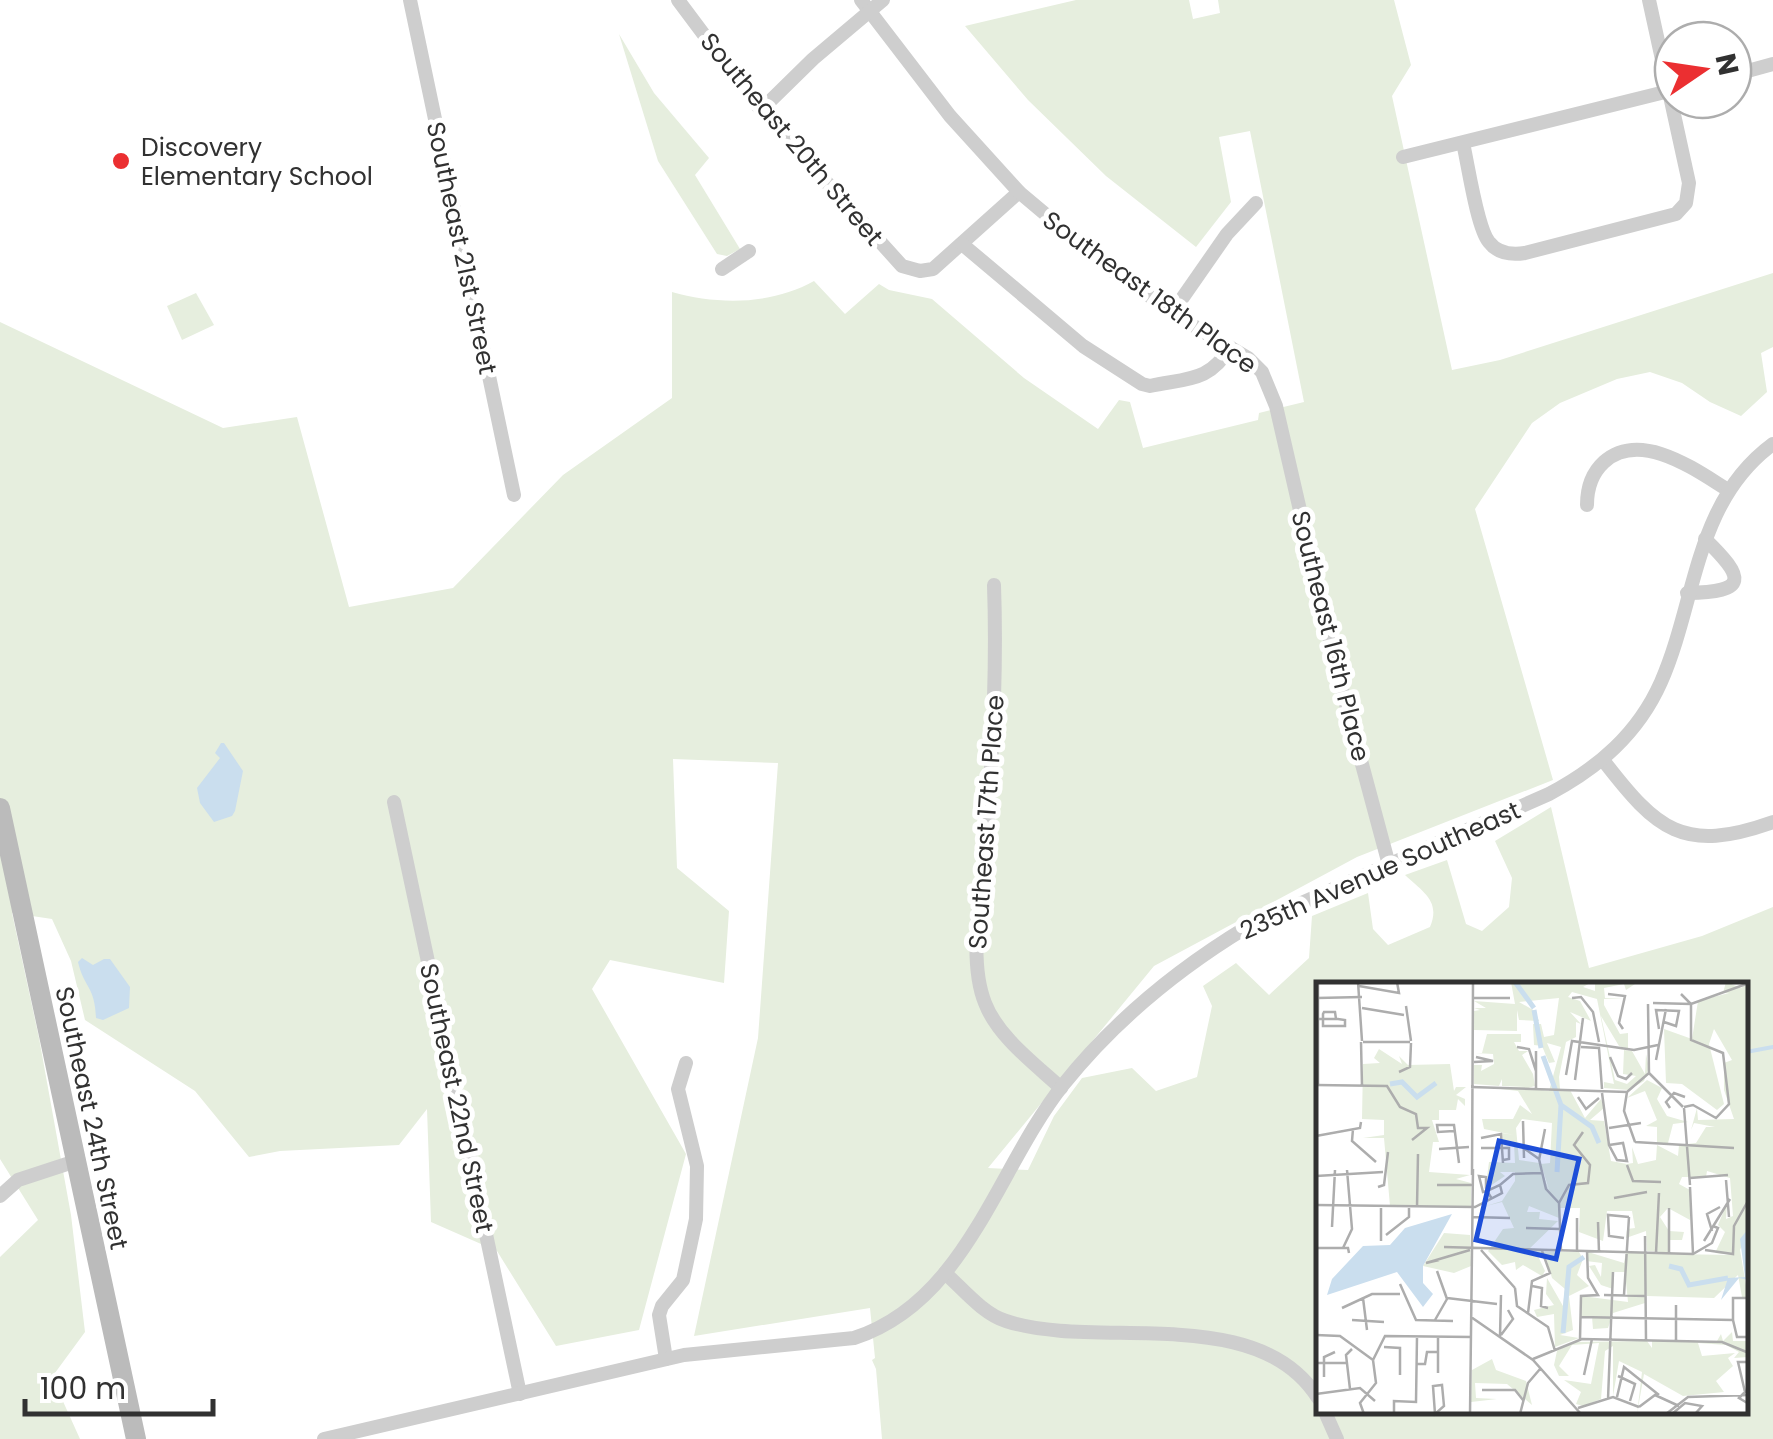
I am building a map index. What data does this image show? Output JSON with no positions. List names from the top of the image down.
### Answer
{
  "streets": {
    "street": [
      "Southeast 20th Street",
      "Southeast 21st Street",
      "Southeast 18th Place",
      "Southeast 16th Place",
      "Southeast 17th Place",
      "235th Avenue Southeast",
      "Southeast 22nd Street",
      "Southeast 24th Street"
    ]
  },
  "crossings": [
    ["Southeast 18th Place", "Southeast 16th Place"],
    ["Southeast 16th Place", "235th Avenue Southeast"],
    ["Southeast 17th Place", "235th Avenue Southeast"],
    ["235th Avenue Southeast", "Southeast 22nd Street"]
  ],
  "places": ["Discovery Elementary School"],
  "scale_bar": "100 m",
  "north": "right"
}
